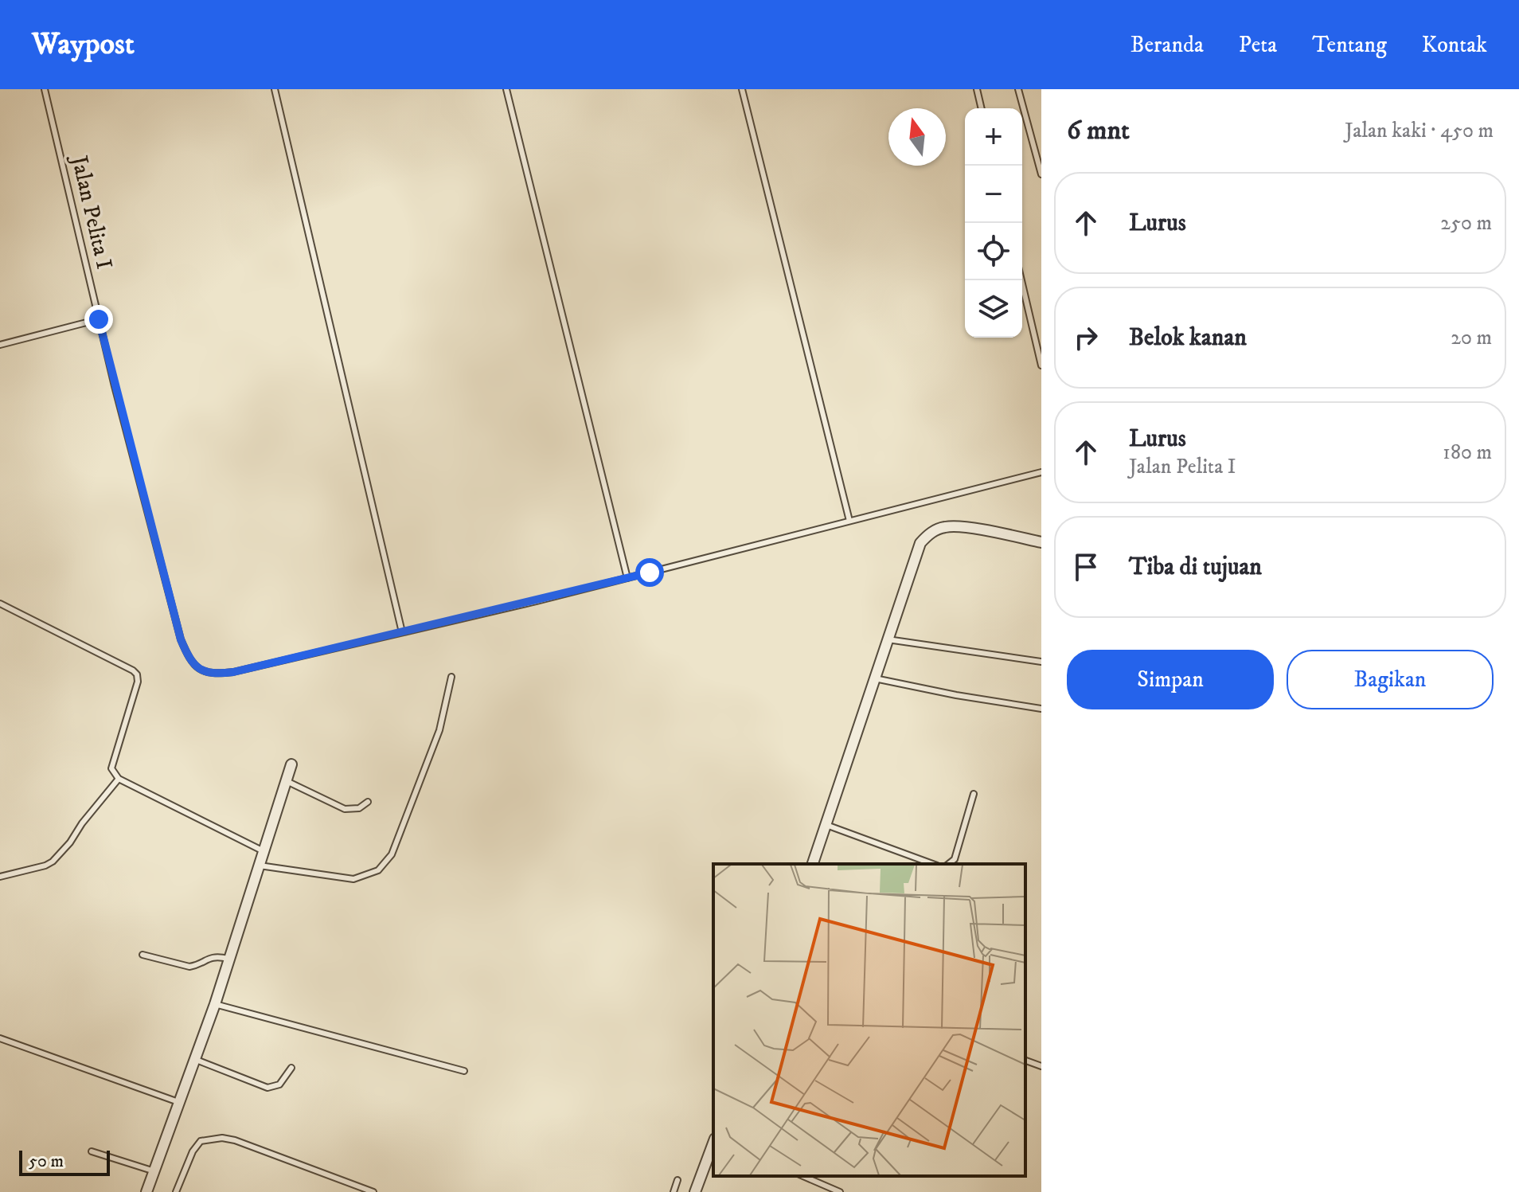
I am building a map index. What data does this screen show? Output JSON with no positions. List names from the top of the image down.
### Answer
{
  "streets": {
    "lane": ["Jalan Pelita I"]
  },
  "scale_bar": "50 m",
  "north": "top",
  "page": {
    "header": "Waypost",
    "nav": [
      "Beranda",
      "Peta",
      "Tentang",
      "Kontak"
    ],
    "heading": ["6 mnt", "Jalan kaki · 450 m"],
    "map_buttons": ["+", "−"],
    "list": [
      ["Lurus", "250 m"],
      ["Belok kanan", "20 m"],
      ["Lurus", "Jalan Pelita I", "180 m"],
      "Tiba di tujuan"
    ],
    "buttons": ["Simpan", "Bagikan"],
    "scale": "50 m"
  }
}
